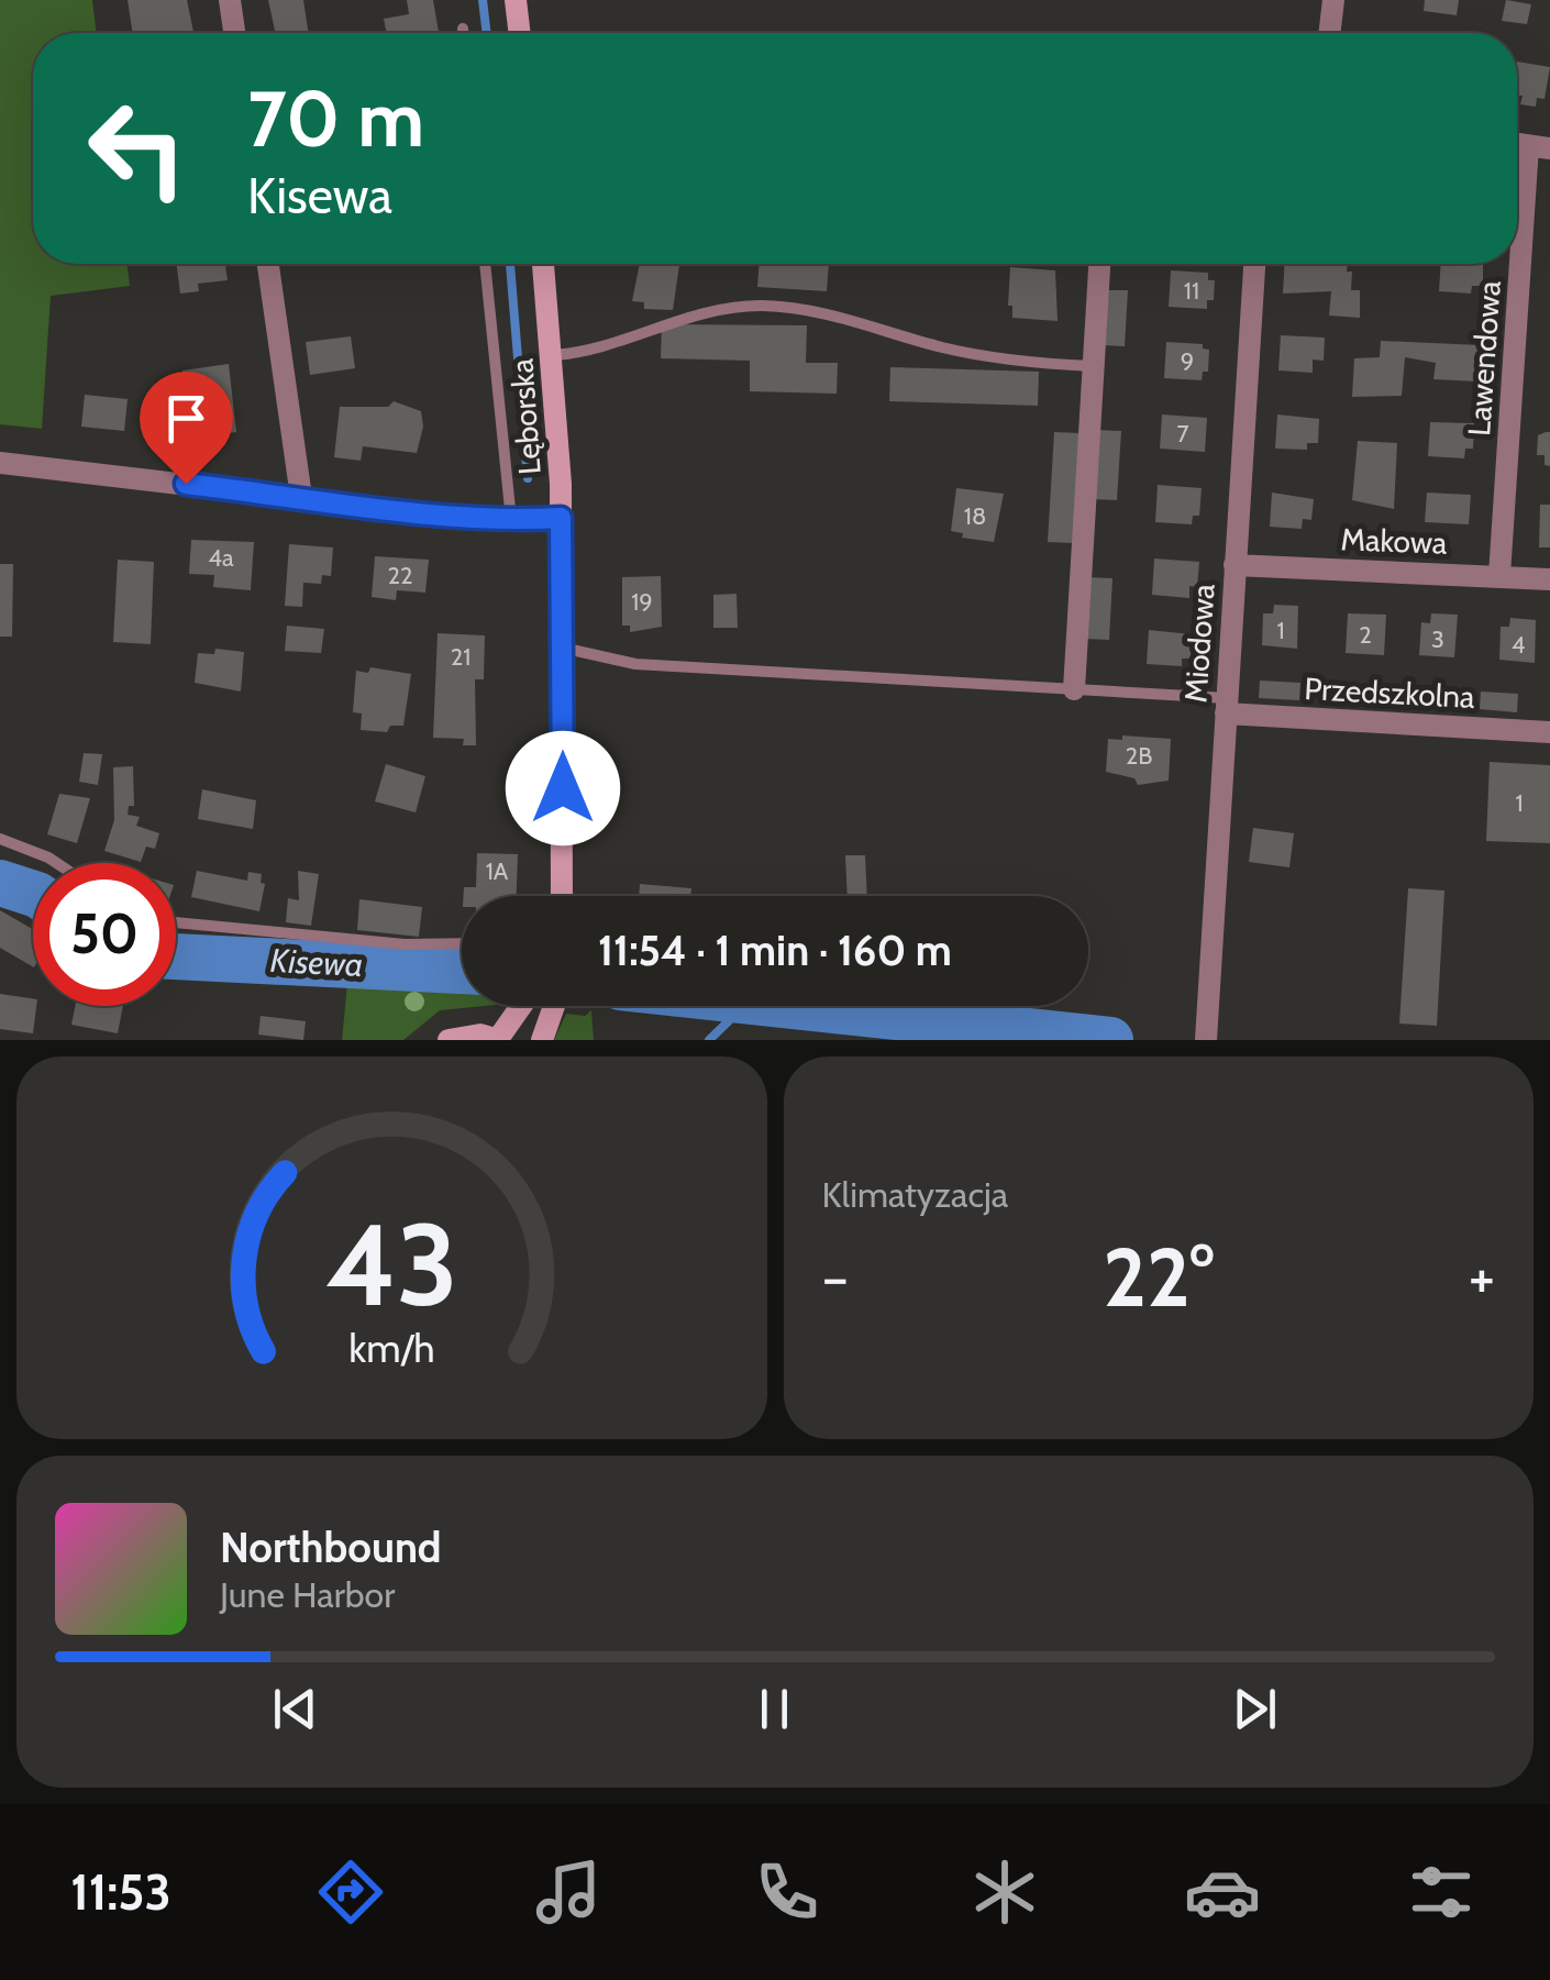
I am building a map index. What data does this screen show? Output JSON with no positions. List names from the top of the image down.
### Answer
{
  "streets": {
    "main road": ["Lęborska"],
    "street": [
      "Lawendowa",
      "Makowa",
      "Miodowa",
      "Przedszkolna"
    ]
  },
  "crossings": [
    ["Lawendowa", "Makowa"],
    ["Makowa", "Miodowa"],
    ["Miodowa", "Przedszkolna"]
  ],
  "water": ["Kisewa"],
  "house_numbers": [
    "11",
    "9",
    "7",
    "18",
    "4a",
    "22",
    "19",
    "1",
    "2",
    "3",
    "4",
    "21",
    "2B",
    "1",
    "1A"
  ],
  "page": {
    "turn": ["70 m", "Kisewa"],
    "limit": "50",
    "trip": "11:54 · 1 min · 160 m",
    "tile": "Klimatyzacja",
    "heat": ["−", "22°", "+"],
    "song": ["Northbound", "June Harbor"],
    "tabs": "11:53",
    "gauge": ["43", "km/h"]
  }
}
